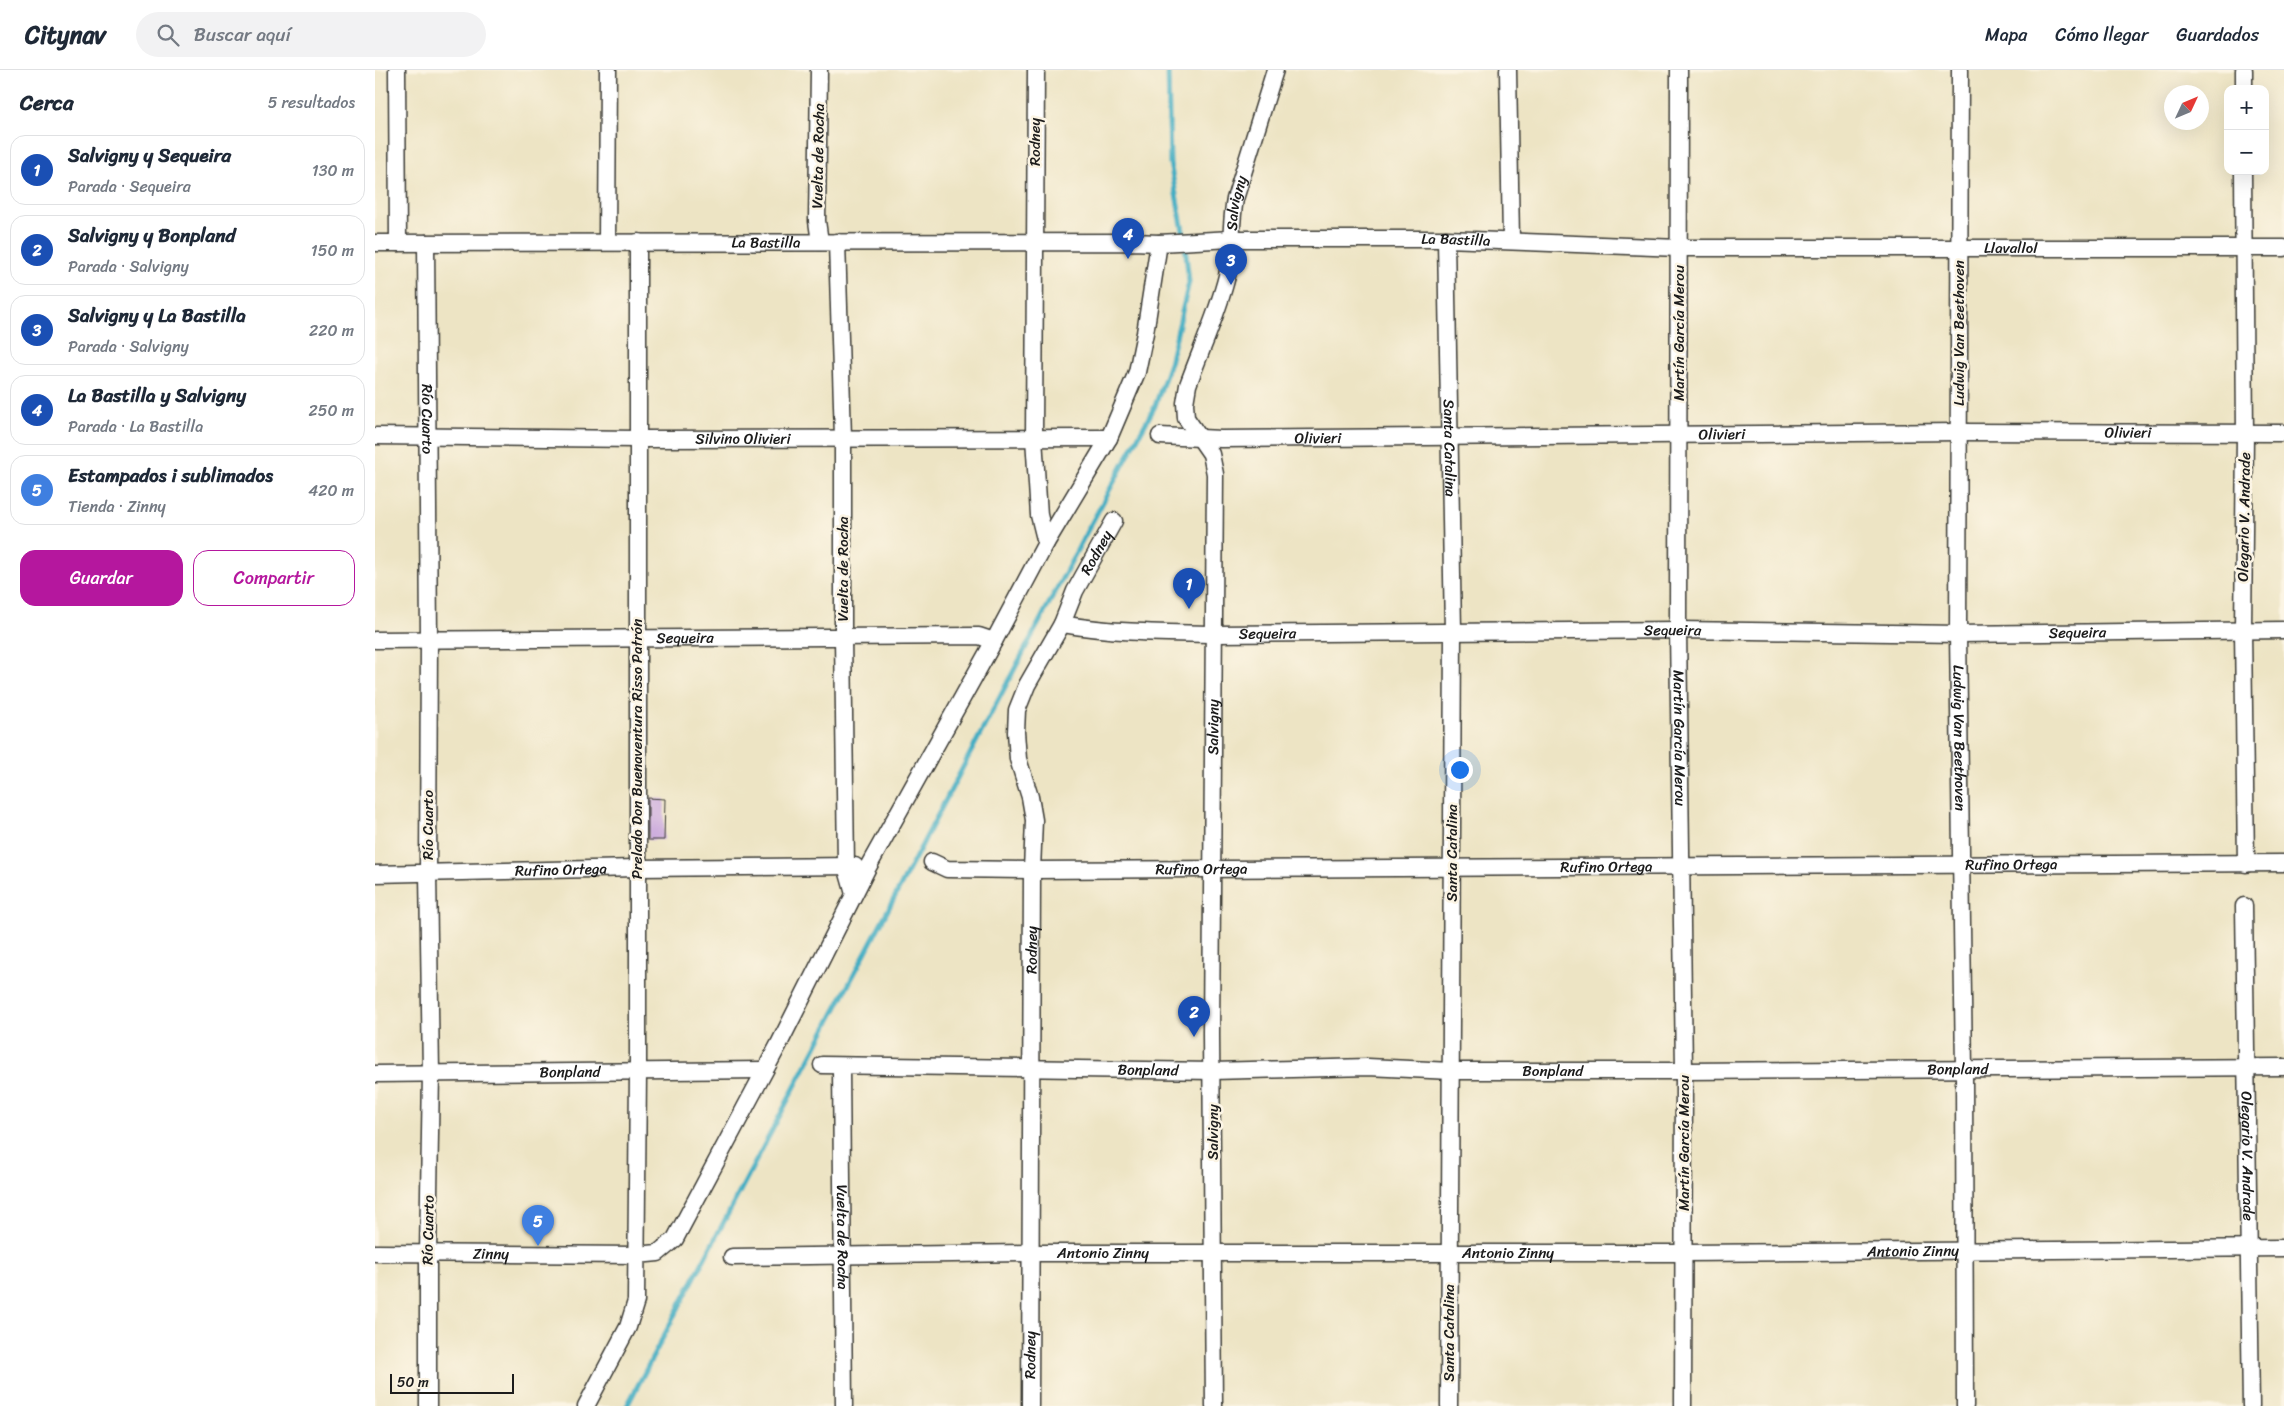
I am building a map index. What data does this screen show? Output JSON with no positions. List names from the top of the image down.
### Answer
{
  "streets": {
    "street": [
      "Rodney",
      "Vuelta de Rocha",
      "Salvigny",
      "La Bastilla",
      "Llavallol",
      "Martín García Merou",
      "Ludwig Van Beethoven",
      "Río Cuarto",
      "Olivieri",
      "Silvino Olivieri",
      "Santa Catalina",
      "Olegario V. Andrade",
      "Sequeira",
      "Prelado Don Buenaventura Risso Patrón",
      "Rufino Ortega",
      "Bonpland",
      "Antonio Zinny",
      "Zinny"
    ]
  },
  "crossings": [
    ["Rodney", "La Bastilla"],
    ["Rodney", "Silvino Olivieri"],
    ["Rodney", "Sequeira"],
    ["Rodney", "Rufino Ortega"],
    ["Rodney", "Bonpland"],
    ["Rodney", "Antonio Zinny"],
    ["Rodney", "Zinny"],
    ["Vuelta de Rocha", "La Bastilla"],
    ["Vuelta de Rocha", "Silvino Olivieri"],
    ["Vuelta de Rocha", "Sequeira"],
    ["Vuelta de Rocha", "Rufino Ortega"],
    ["Vuelta de Rocha", "Bonpland"],
    ["Vuelta de Rocha", "Antonio Zinny"],
    ["Vuelta de Rocha", "Zinny"],
    ["Salvigny", "La Bastilla"],
    ["Salvigny", "Olivieri"],
    ["Salvigny", "Sequeira"],
    ["Salvigny", "Rufino Ortega"],
    ["Salvigny", "Bonpland"],
    ["Salvigny", "Antonio Zinny"],
    ["La Bastilla", "Llavallol"],
    ["La Bastilla", "Martín García Merou"],
    ["La Bastilla", "Río Cuarto"],
    ["La Bastilla", "Santa Catalina"],
    ["La Bastilla", "Prelado Don Buenaventura Risso Patrón"],
    ["La Bastilla", "Zinny"],
    ["Llavallol", "Martín García Merou"],
    ["Llavallol", "Ludwig Van Beethoven"],
    ["Llavallol", "Olegario V. Andrade"],
    ["Martín García Merou", "Olivieri"],
    ["Martín García Merou", "Sequeira"],
    ["Martín García Merou", "Rufino Ortega"],
    ["Martín García Merou", "Bonpland"],
    ["Martín García Merou", "Antonio Zinny"],
    ["Ludwig Van Beethoven", "Olivieri"],
    ["Ludwig Van Beethoven", "Sequeira"],
    ["Ludwig Van Beethoven", "Rufino Ortega"],
    ["Ludwig Van Beethoven", "Bonpland"],
    ["Ludwig Van Beethoven", "Antonio Zinny"],
    ["Río Cuarto", "Silvino Olivieri"],
    ["Río Cuarto", "Sequeira"],
    ["Río Cuarto", "Rufino Ortega"],
    ["Río Cuarto", "Bonpland"],
    ["Río Cuarto", "Zinny"],
    ["Olivieri", "Santa Catalina"],
    ["Olivieri", "Olegario V. Andrade"],
    ["Silvino Olivieri", "Prelado Don Buenaventura Risso Patrón"],
    ["Silvino Olivieri", "Zinny"],
    ["Santa Catalina", "Sequeira"],
    ["Santa Catalina", "Rufino Ortega"],
    ["Santa Catalina", "Bonpland"],
    ["Santa Catalina", "Antonio Zinny"],
    ["Olegario V. Andrade", "Sequeira"],
    ["Olegario V. Andrade", "Rufino Ortega"],
    ["Olegario V. Andrade", "Bonpland"],
    ["Olegario V. Andrade", "Antonio Zinny"],
    ["Sequeira", "Prelado Don Buenaventura Risso Patrón"],
    ["Sequeira", "Zinny"],
    ["Prelado Don Buenaventura Risso Patrón", "Rufino Ortega"],
    ["Prelado Don Buenaventura Risso Patrón", "Bonpland"],
    ["Prelado Don Buenaventura Risso Patrón", "Zinny"],
    ["Rufino Ortega", "Zinny"],
    ["Bonpland", "Zinny"]
  ],
  "scale_bar": "50 m",
  "north": "top right",
  "page": {
    "header": "Citynav",
    "search": "Buscar aquí",
    "nav": ["Mapa", "Cómo llegar", "Guardados"],
    "heading": ["Cerca", "5 resultados"],
    "map_buttons": ["+", "−"],
    "list": [
      {
        "mark": "1",
        "name": "Salvigny y Sequeira",
        "note": "Parada · Sequeira",
        "value": "130 m"
      },
      {
        "mark": "2",
        "name": "Salvigny y Bonpland",
        "note": "Parada · Salvigny",
        "value": "150 m"
      },
      {
        "mark": "3",
        "name": "Salvigny y La Bastilla",
        "note": "Parada · Salvigny",
        "value": "220 m"
      },
      {
        "mark": "4",
        "name": "La Bastilla y Salvigny",
        "note": "Parada · La Bastilla",
        "value": "250 m"
      },
      {
        "mark": "5",
        "name": "Estampados i sublimados",
        "note": "Tienda · Zinny",
        "value": "420 m"
      }
    ],
    "pins": [
      "4",
      "3",
      "1",
      "2",
      "5"
    ],
    "buttons": ["Guardar", "Compartir"],
    "scale": "50 m"
  }
}
